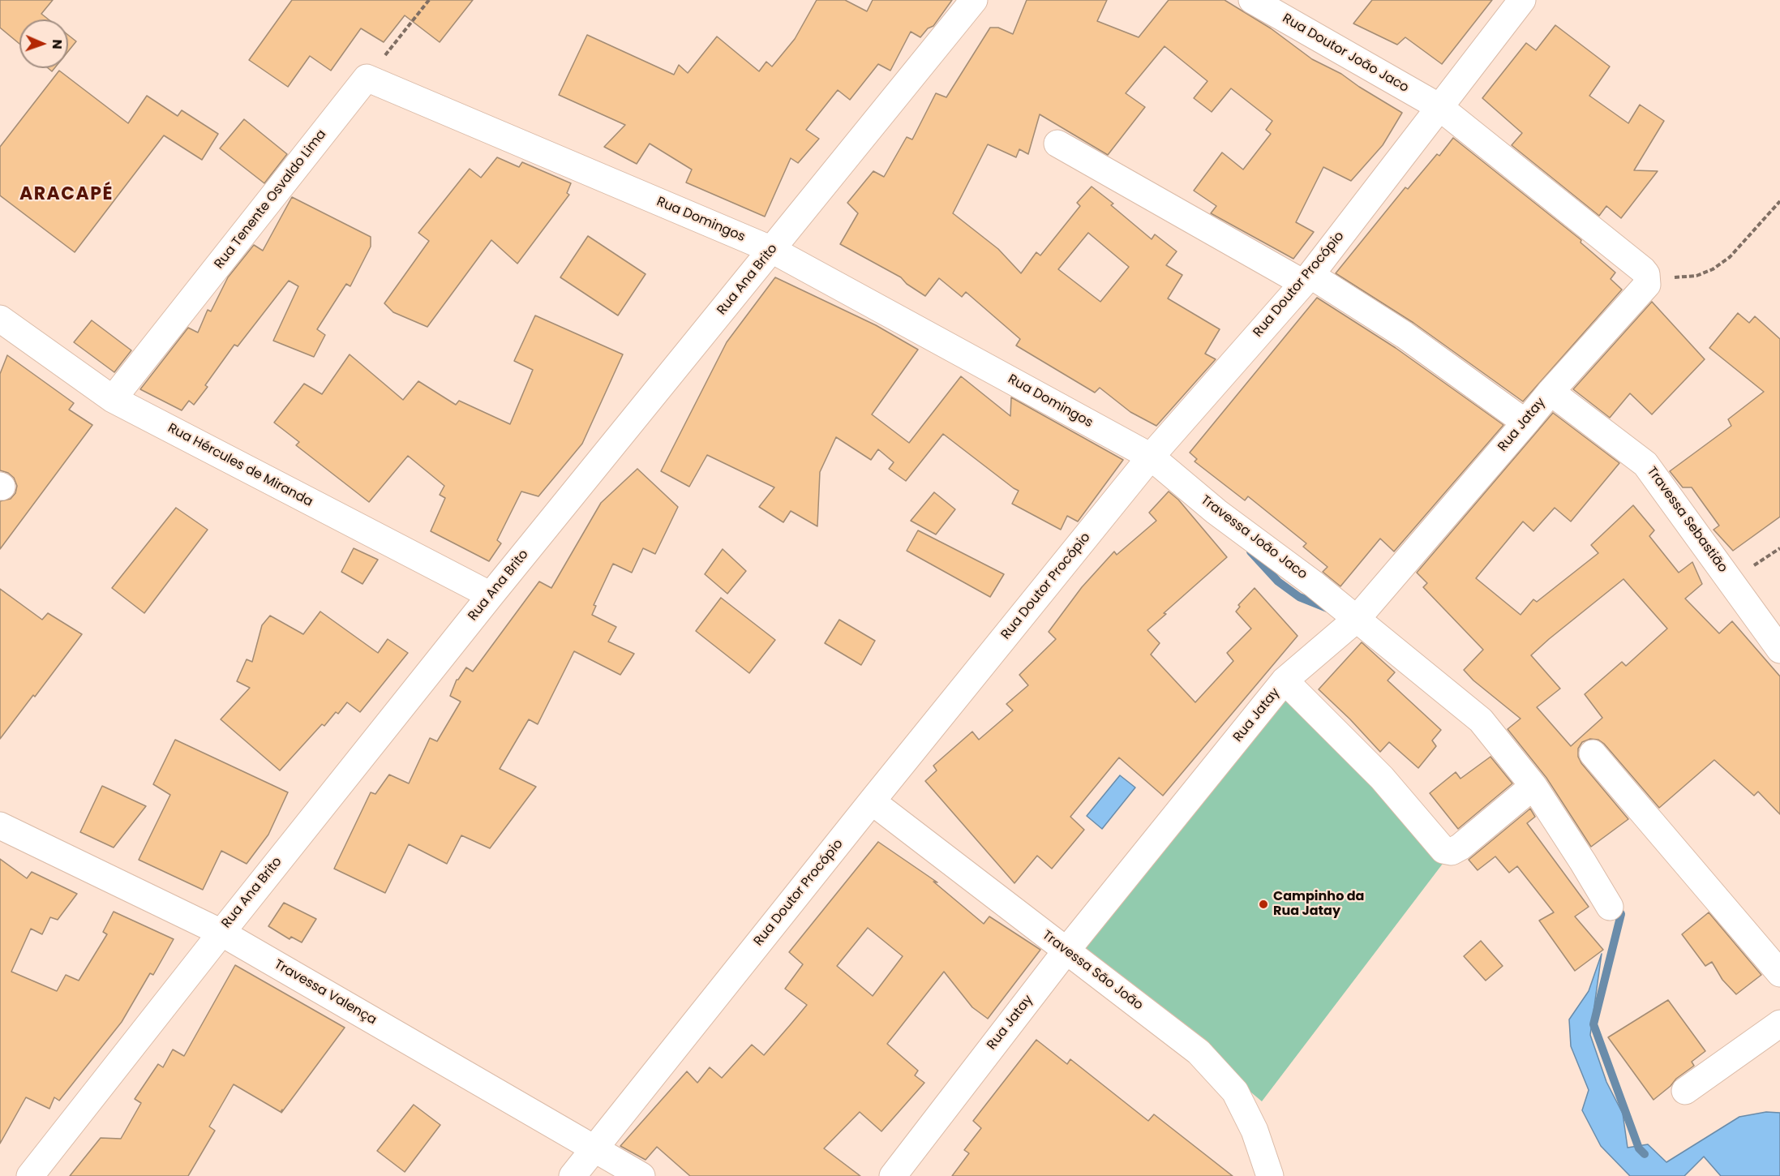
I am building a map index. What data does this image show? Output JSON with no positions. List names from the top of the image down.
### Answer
{
  "streets": {
    "street": [
      "Rua Doutor João Jaco",
      "Rua Tenente Osvaldo Lima",
      "Rua Domingos",
      "Rua Ana Brito",
      "Rua Doutor Procópio",
      "Rua Jatay",
      "Rua Hércules de Miranda",
      "Travessa Sebastião",
      "Travessa João Jaco",
      "Travessa São João",
      "Travessa Valença"
    ]
  },
  "crossings": [
    ["Rua Doutor João Jaco", "Rua Doutor Procópio"],
    ["Rua Doutor João Jaco", "Rua Jatay"],
    ["Rua Tenente Osvaldo Lima", "Rua Domingos"],
    ["Rua Tenente Osvaldo Lima", "Rua Hércules de Miranda"],
    ["Rua Domingos", "Rua Ana Brito"],
    ["Rua Domingos", "Rua Doutor Procópio"],
    ["Rua Domingos", "Travessa João Jaco"],
    ["Rua Ana Brito", "Rua Hércules de Miranda"],
    ["Rua Ana Brito", "Travessa Valença"],
    ["Rua Doutor Procópio", "Travessa João Jaco"],
    ["Rua Doutor Procópio", "Travessa São João"],
    ["Rua Doutor Procópio", "Travessa Valença"],
    ["Rua Jatay", "Travessa Sebastião"],
    ["Rua Jatay", "Travessa João Jaco"],
    ["Rua Jatay", "Travessa São João"]
  ],
  "districts": ["ARACAPÉ"],
  "places": ["Campinho da Rua Jatay"],
  "north": "right"
}
